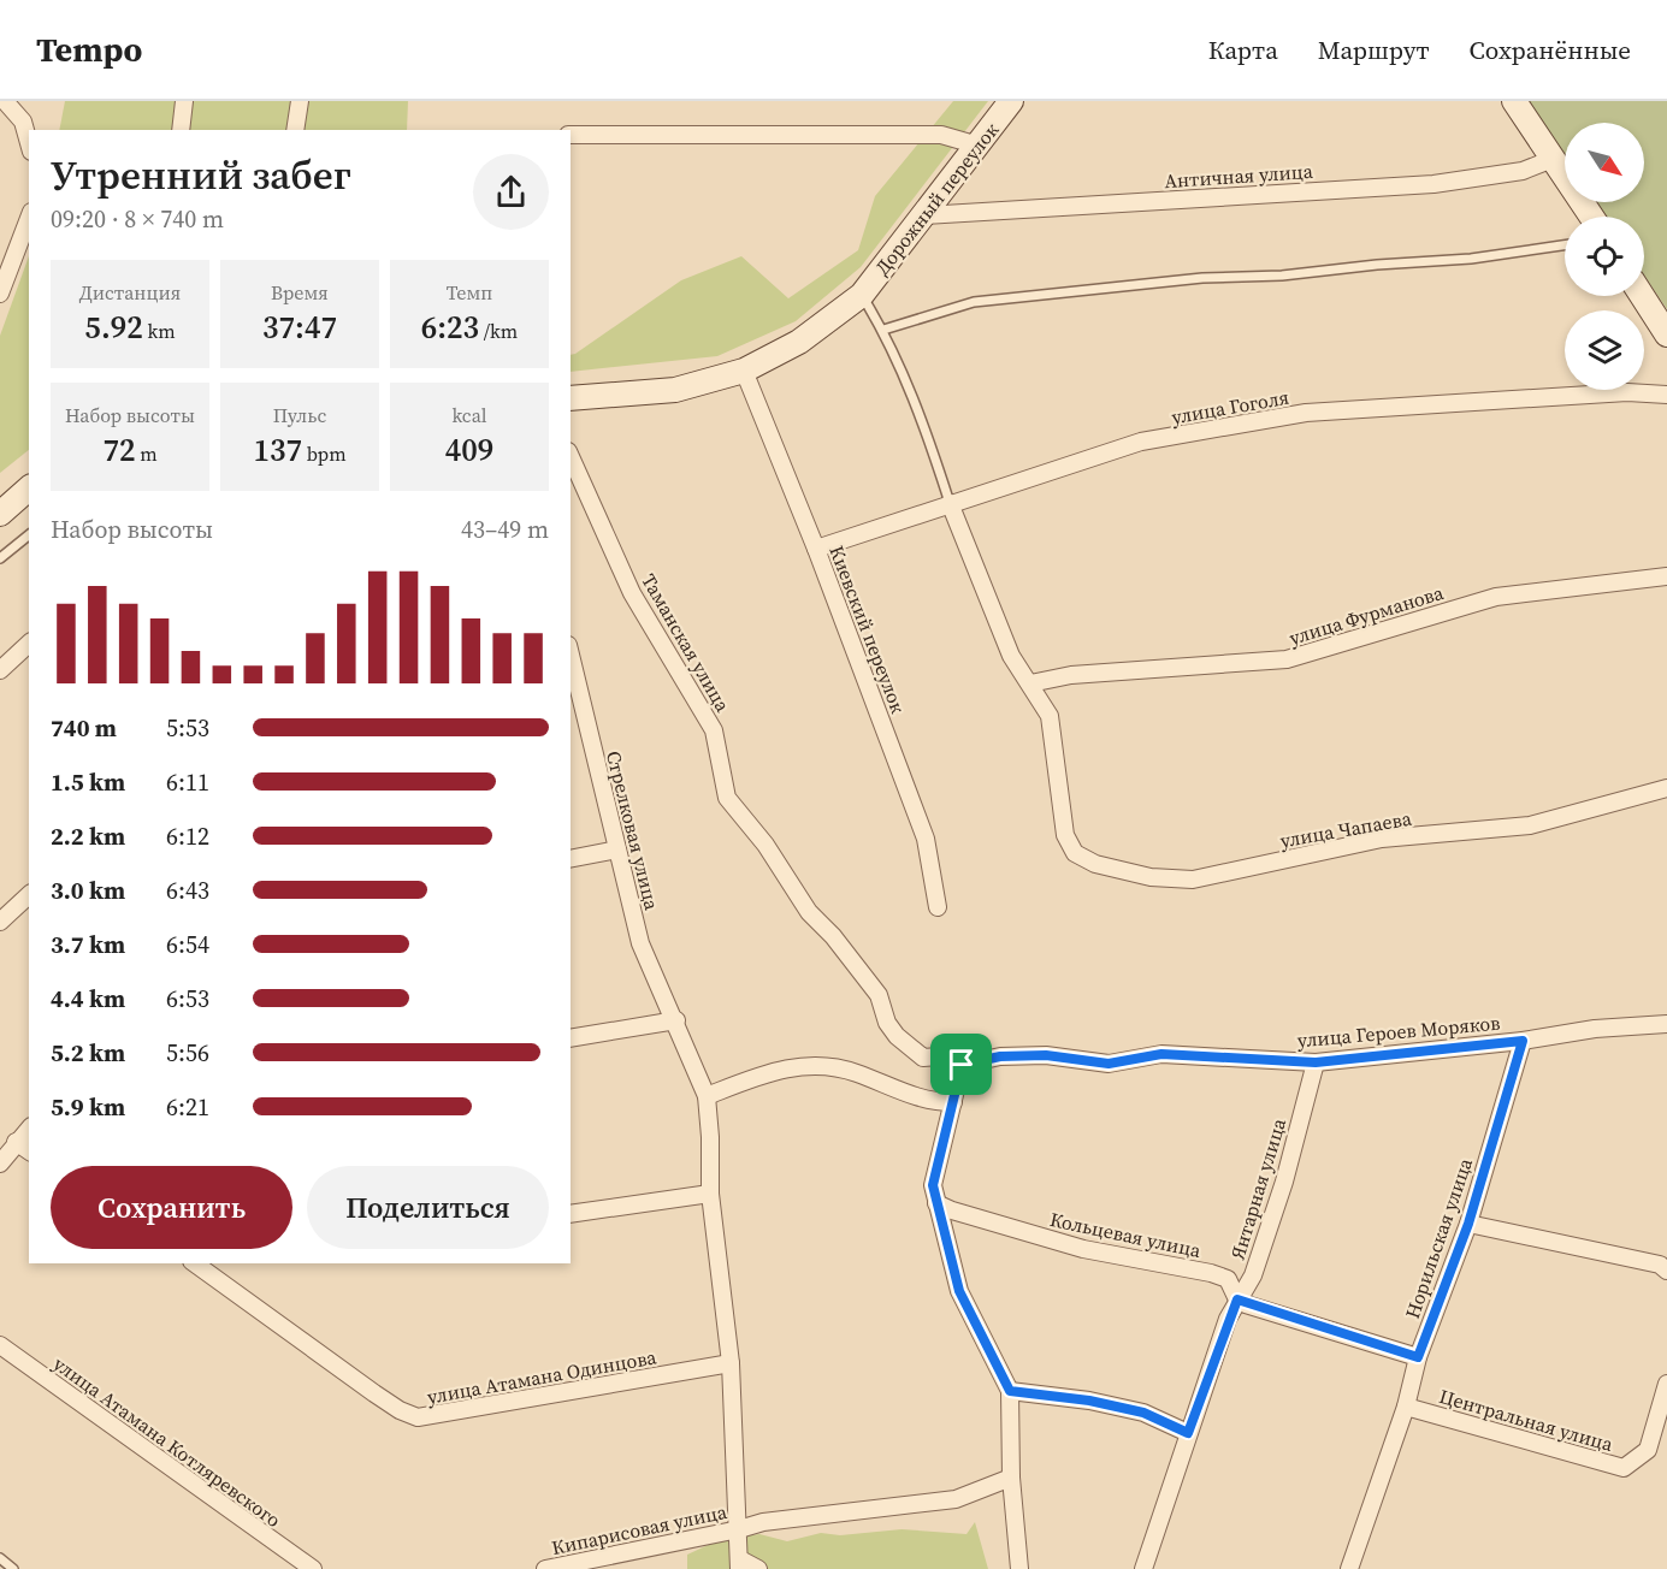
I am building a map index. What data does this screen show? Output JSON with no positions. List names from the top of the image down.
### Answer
{
  "streets": {
    "main road": ["Дорожный переулок"],
    "street": [
      "Античная улица",
      "улица Гоголя",
      "улица Фурманова",
      "Киевский переулок",
      "Таманская улица",
      "улица Чапаева",
      "Стрелковая улица",
      "улица Героев Моряков",
      "Янтарная улица",
      "Кольцевая улица",
      "Норильская улица",
      "улица Атамана Одинцова",
      "Центральная улица",
      "улица Атамана Котляревского",
      "Кипарисовая улица"
    ]
  },
  "crossings": [
    ["Античная улица", "Дорожный переулок"],
    ["Дорожный переулок", "Киевский переулок"],
    ["улица Гоголя", "Киевский переулок"],
    ["улица Фурманова", "улица Чапаева"],
    ["Таманская улица", "улица Героев Моряков"],
    ["Стрелковая улица", "улица Атамана Одинцова"],
    ["Стрелковая улица", "Кипарисовая улица"],
    ["улица Героев Моряков", "Янтарная улица"],
    ["улица Героев Моряков", "Норильская улица"],
    ["Янтарная улица", "Кольцевая улица"],
    ["Кольцевая улица", "Норильская улица"],
    ["Норильская улица", "Центральная улица"]
  ],
  "north": "bottom right",
  "page": {
    "header": "Tempo",
    "nav": ["Карта", "Маршрут", "Сохранённые"],
    "heading": ["Утренний забег", "09:20 · 8 × 740 m"],
    "stats": [
      ["Дистанция", "5.92 km"],
      ["Время", "37:47"],
      ["Темп", "6:23 /km"],
      ["Набор высоты", "72 m"],
      ["Пульс", "137 bpm"],
      ["kcal", "409"]
    ],
    "chart": ["Набор высоты", "43–49 m"],
    "list": [
      {
        "name": "740 m",
        "note": "5:53"
      },
      {
        "name": "1.5 km",
        "note": "6:11"
      },
      {
        "name": "2.2 km",
        "note": "6:12"
      },
      {
        "name": "3.0 km",
        "note": "6:43"
      },
      {
        "name": "3.7 km",
        "note": "6:54"
      },
      {
        "name": "4.4 km",
        "note": "6:53"
      },
      {
        "name": "5.2 km",
        "note": "5:56"
      },
      {
        "name": "5.9 km",
        "note": "6:21"
      }
    ],
    "buttons": ["Сохранить", "Поделиться"]
  }
}
